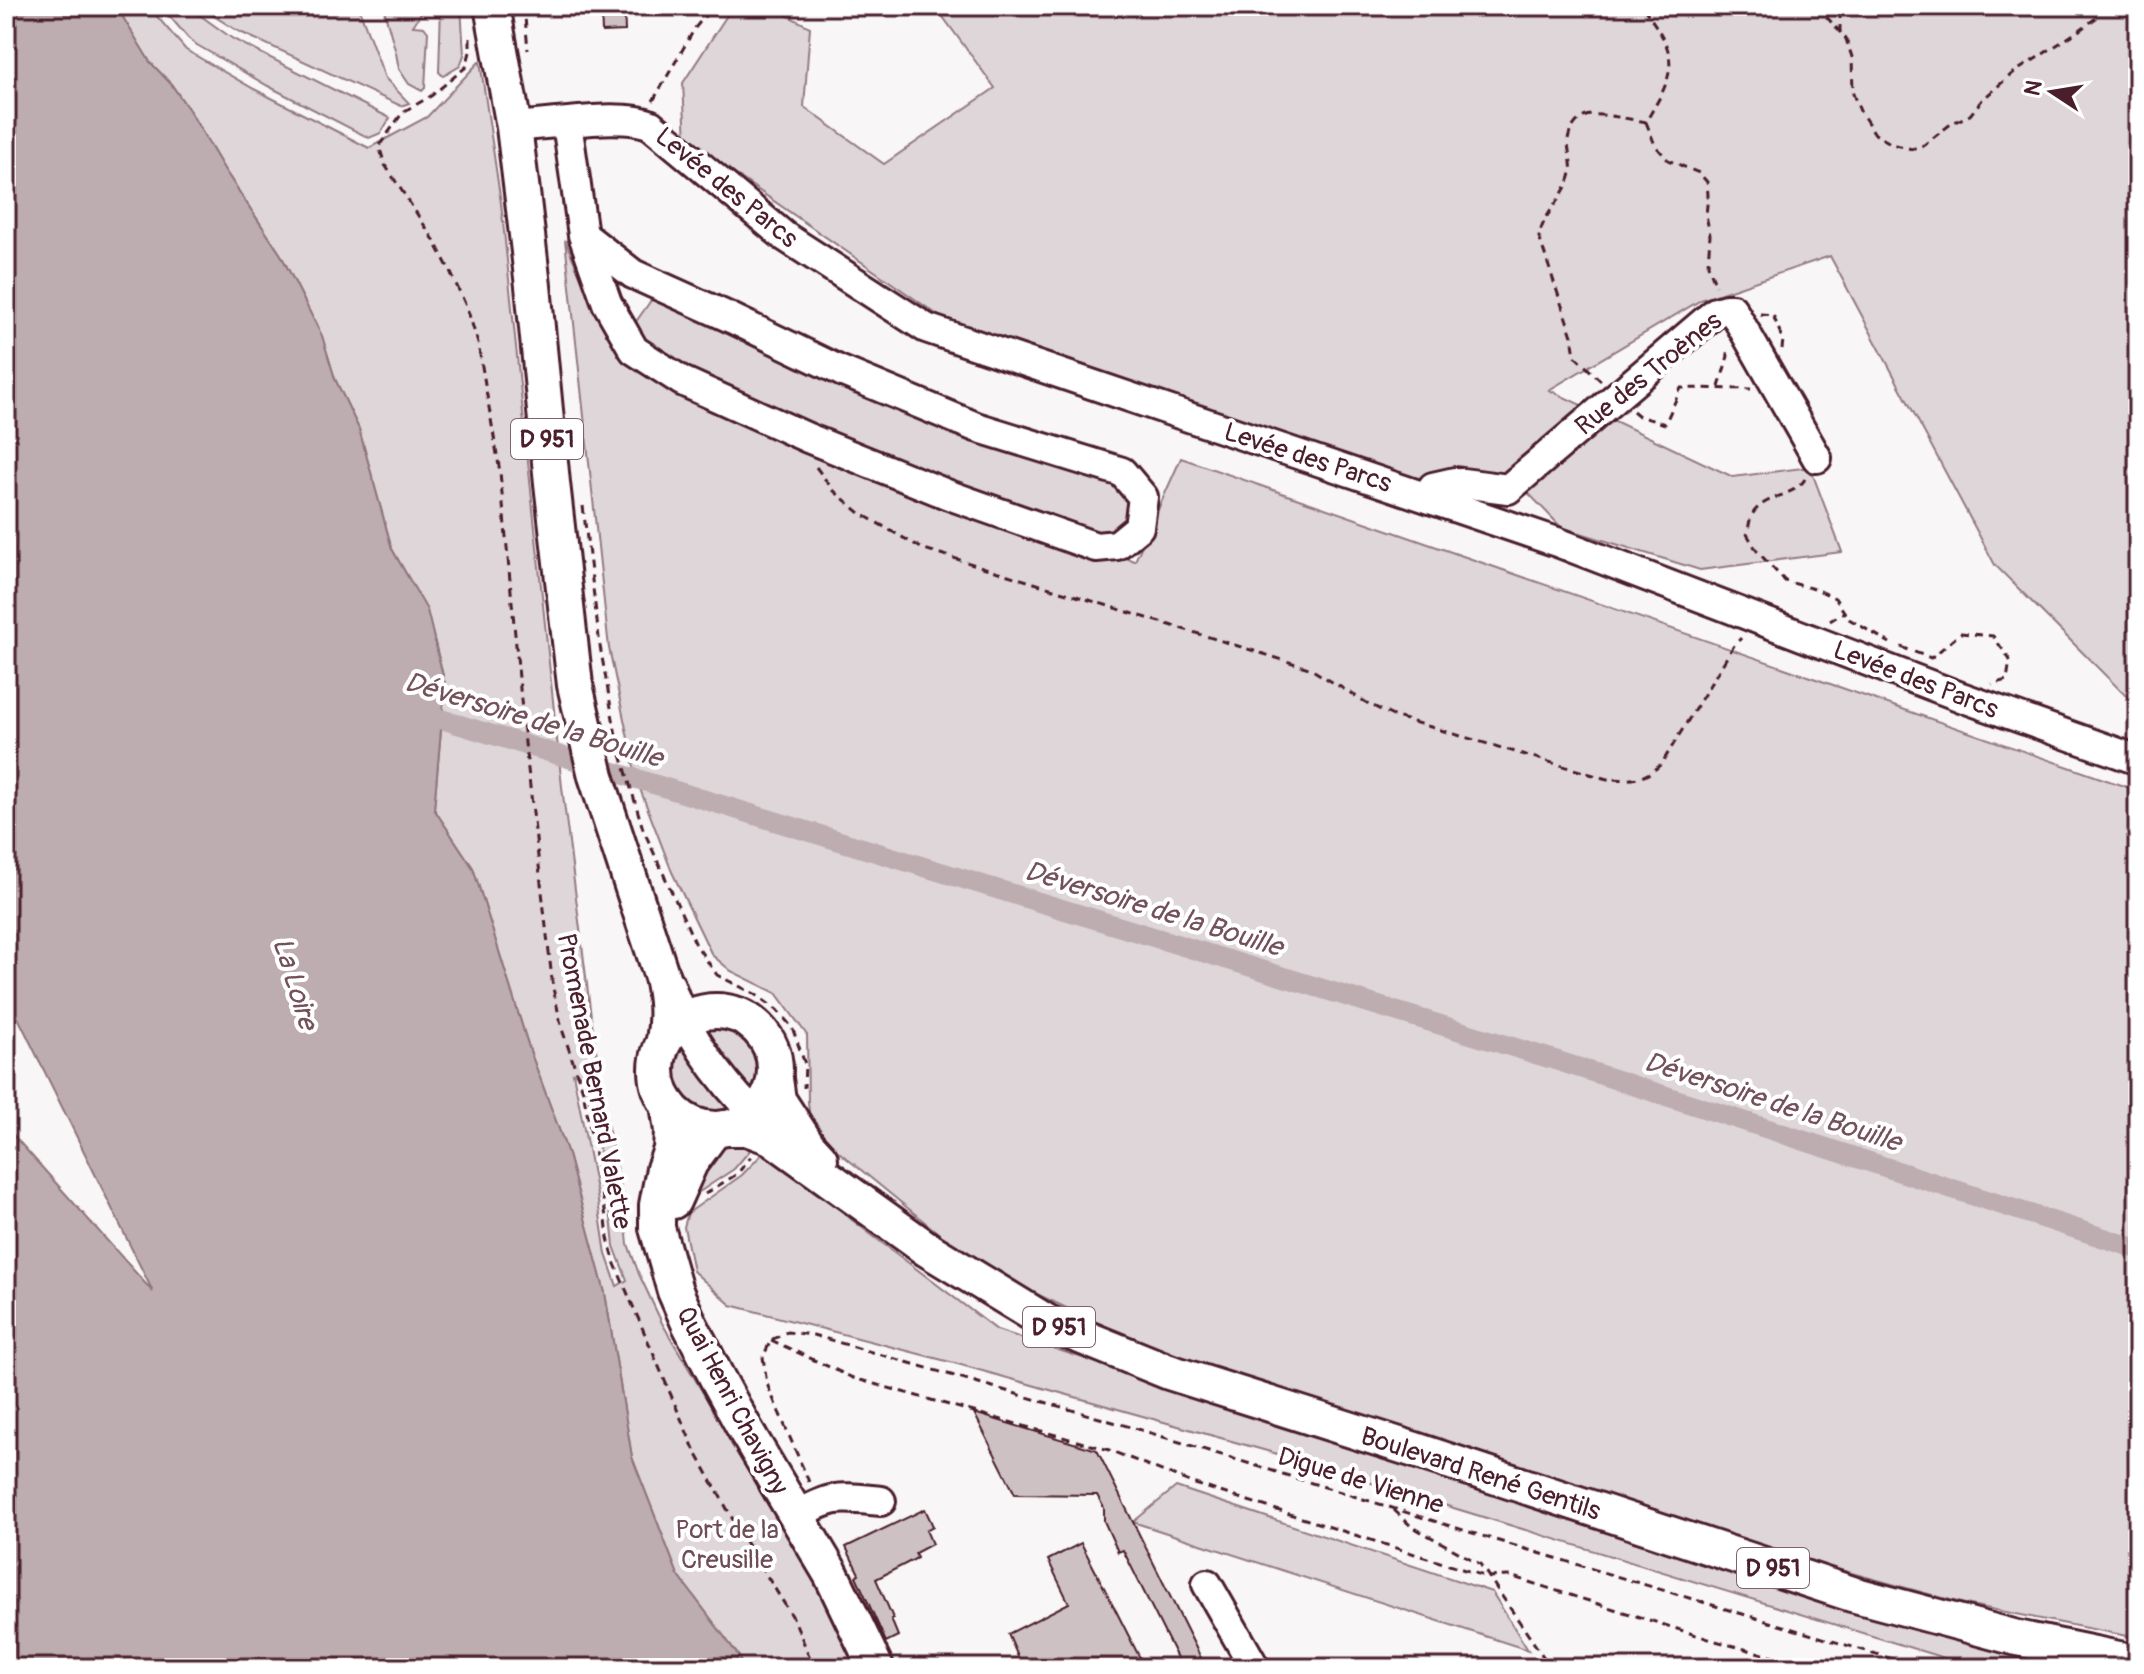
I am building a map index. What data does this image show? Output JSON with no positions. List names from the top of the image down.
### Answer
{
  "streets": {
    "main road": ["D 951", "Quai Henri Chavigny", "Boulevard René Gentils"],
    "street": ["Levée des Parcs", "Rue des Troènes"],
    "path": ["Promenade Bernard Valette", "Digue de Vienne"]
  },
  "crossings": [
    ["Levée des Parcs", "D 951"],
    ["D 951", "Quai Henri Chavigny"],
    ["D 951", "Boulevard René Gentils"],
    ["Quai Henri Chavigny", "Boulevard René Gentils"]
  ],
  "water": ["Déversoire de la Bouille", "La Loire"],
  "parks": ["Port de la Creusille"],
  "north": "left"
}
